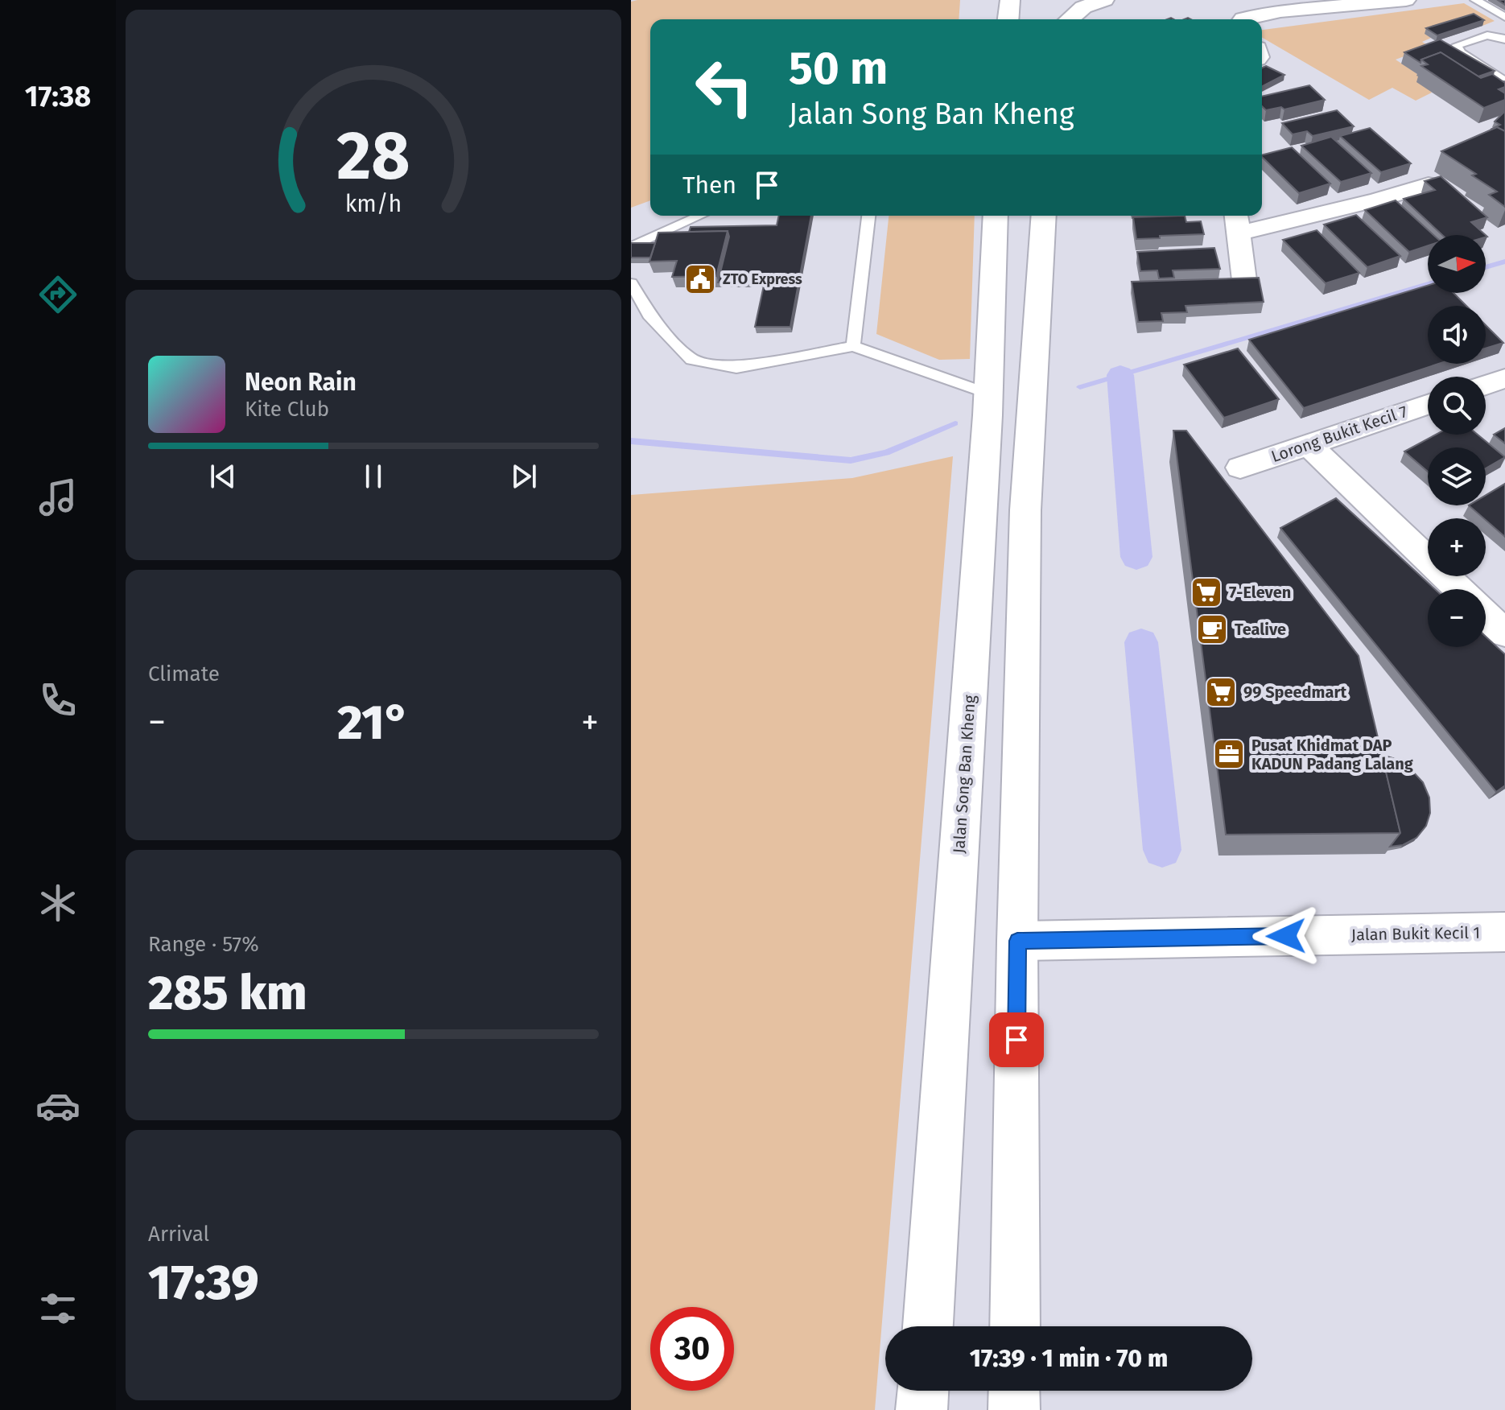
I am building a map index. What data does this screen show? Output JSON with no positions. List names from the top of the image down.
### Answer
{
  "streets": {
    "main road": ["Jalan Song Ban Kheng"],
    "street": ["Lorong Bukit Kecil 7", "Jalan Bukit Kecil 1"]
  },
  "places": {
    "public building": ["ZTO Express"],
    "supermarket": ["7-Eleven", "99 Speedmart"],
    "cafe": ["Tealive"],
    "office": ["Pusat Khidmat DAP KADUN Padang Lalang"]
  },
  "north": "right",
  "page": {
    "tabs": "17:38",
    "turn": ["50 m", "Jalan Song Ban Kheng"],
    "then": "Then",
    "map_buttons": ["+", "−"],
    "song": ["Neon Rain", "Kite Club"],
    "tile": [
      "Climate",
      ["Range · 57%", "285 km"],
      ["Arrival", "17:39"]
    ],
    "heat": ["−", "21°", "+"],
    "limit": "30",
    "trip": "17:39 · 1 min · 70 m",
    "gauge": ["28", "km/h"]
  }
}
